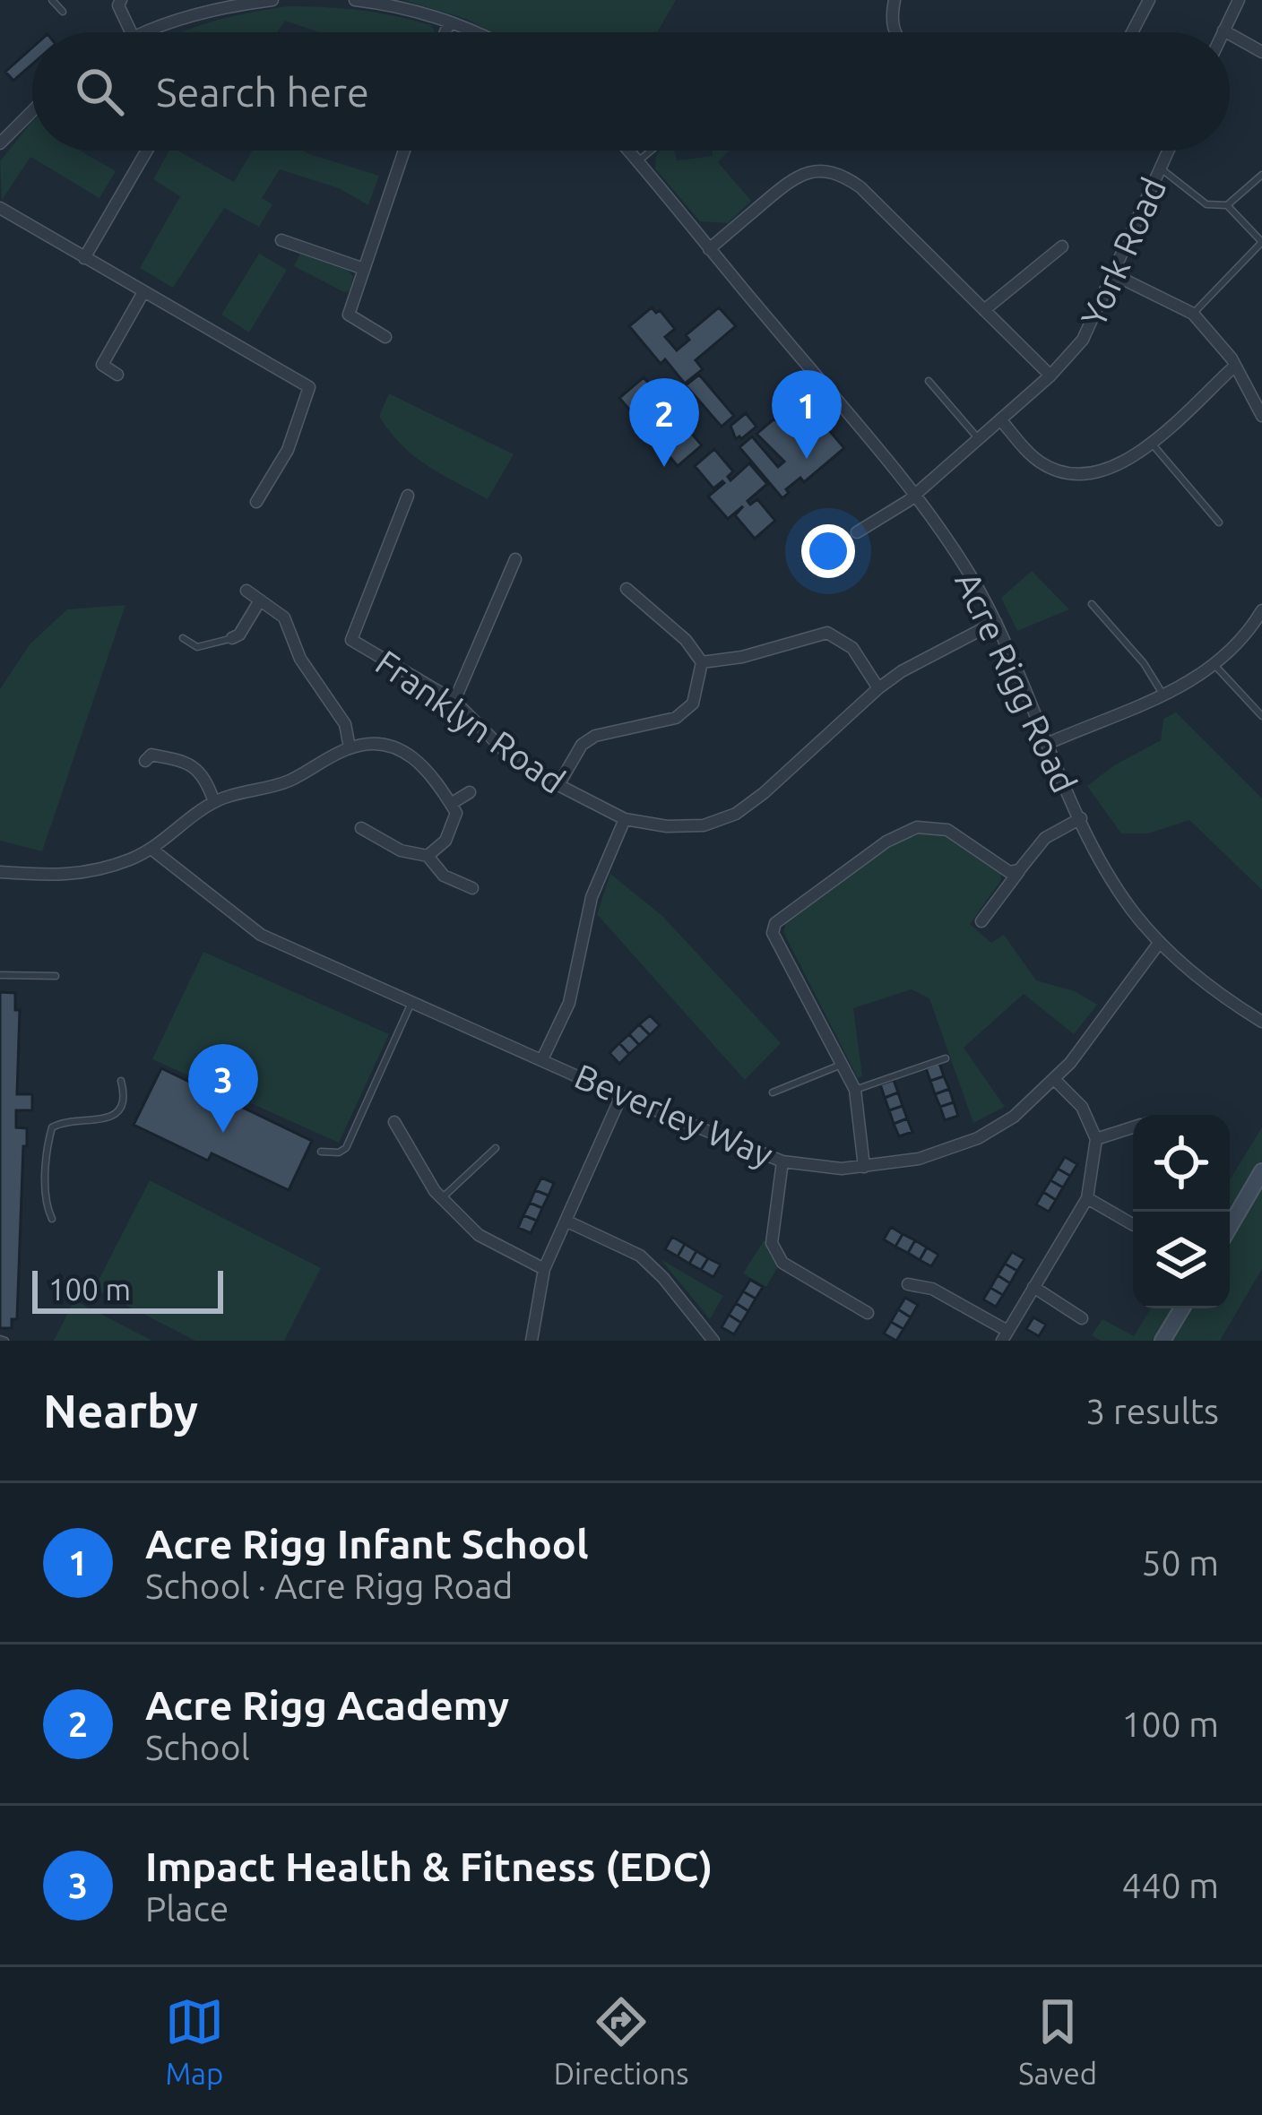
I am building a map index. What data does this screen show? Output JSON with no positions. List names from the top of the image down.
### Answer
{
  "streets": {
    "street": [
      "York Road",
      "Acre Rigg Road",
      "Franklyn Road",
      "Beverley Way"
    ]
  },
  "crossings": [
    ["York Road", "Acre Rigg Road"],
    ["Acre Rigg Road", "Franklyn Road"],
    ["Acre Rigg Road", "Beverley Way"]
  ],
  "scale_bar": "100 m",
  "page": {
    "search": "Search here",
    "pins": ["1", "2", "3"],
    "scale": "100 m",
    "heading": ["Nearby", "3 results"],
    "list": [
      {
        "mark": "1",
        "name": "Acre Rigg Infant School",
        "note": "School · Acre Rigg Road",
        "value": "50 m"
      },
      {
        "mark": "2",
        "name": "Acre Rigg Academy",
        "note": "School",
        "value": "100 m"
      },
      {
        "mark": "3",
        "name": "Impact Health & Fitness (EDC)",
        "note": "Place",
        "value": "440 m"
      }
    ],
    "nav": ["Map", "Directions", "Saved"]
  }
}
